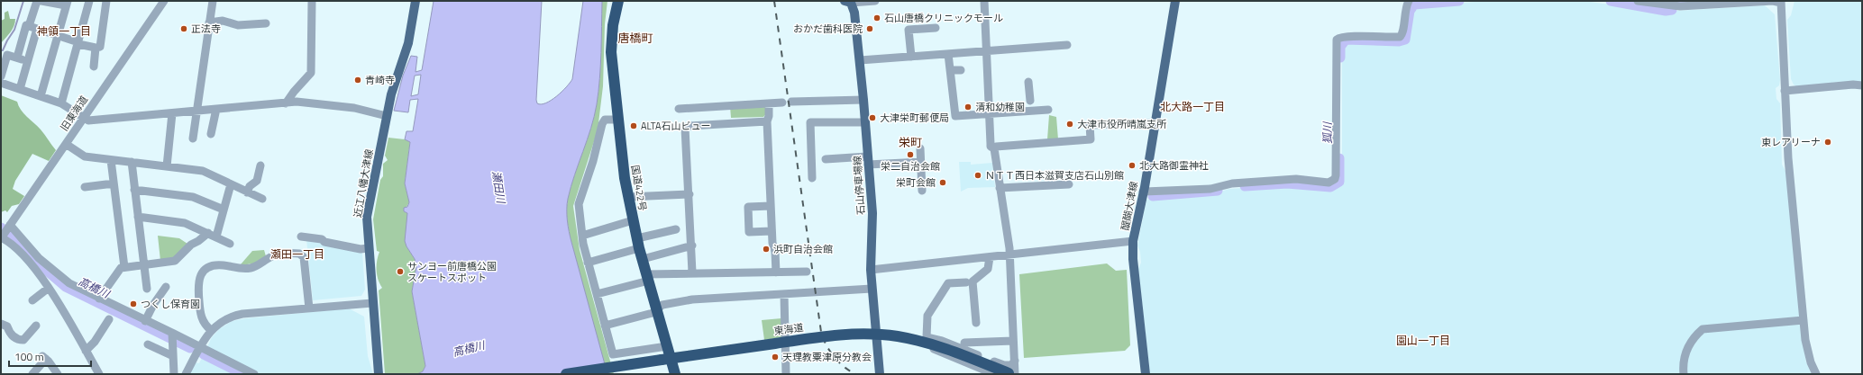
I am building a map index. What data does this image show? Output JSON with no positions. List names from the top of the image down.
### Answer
{
  "streets": {
    "highway": ["国道422号", "東海道"],
    "main road": ["近江八幡大津線", "石山停車場線", "醍醐大津線"],
    "street": ["旧東海道"]
  },
  "crossings": [
    ["国道422号", "東海道"]
  ],
  "districts": [
    "神領一丁目",
    "唐橋町",
    "北大路一丁目",
    "栄町",
    "瀬田一丁目",
    "園山一丁目"
  ],
  "water": ["狐川", "瀬田川", "高橋川"],
  "places": [
    "石山唐橋クリニックモール",
    "正法寺",
    "おかだ歯科医院",
    "青崎寺",
    "清和幼稚園",
    "大津栄町郵便局",
    "大津市役所晴嵐支所",
    "ALTA石山ビュー",
    "東レアリーナ",
    "栄二自治会館",
    "北大路御霊神社",
    "ＮＴＴ西日本滋賀支店石山別館",
    "栄町会館",
    "浜町自治会館",
    "サンヨー前唐橋公園 スケートスポット",
    "つくし保育園",
    "天理教粟津原分教会"
  ],
  "scale_bar": "100 m"
}
